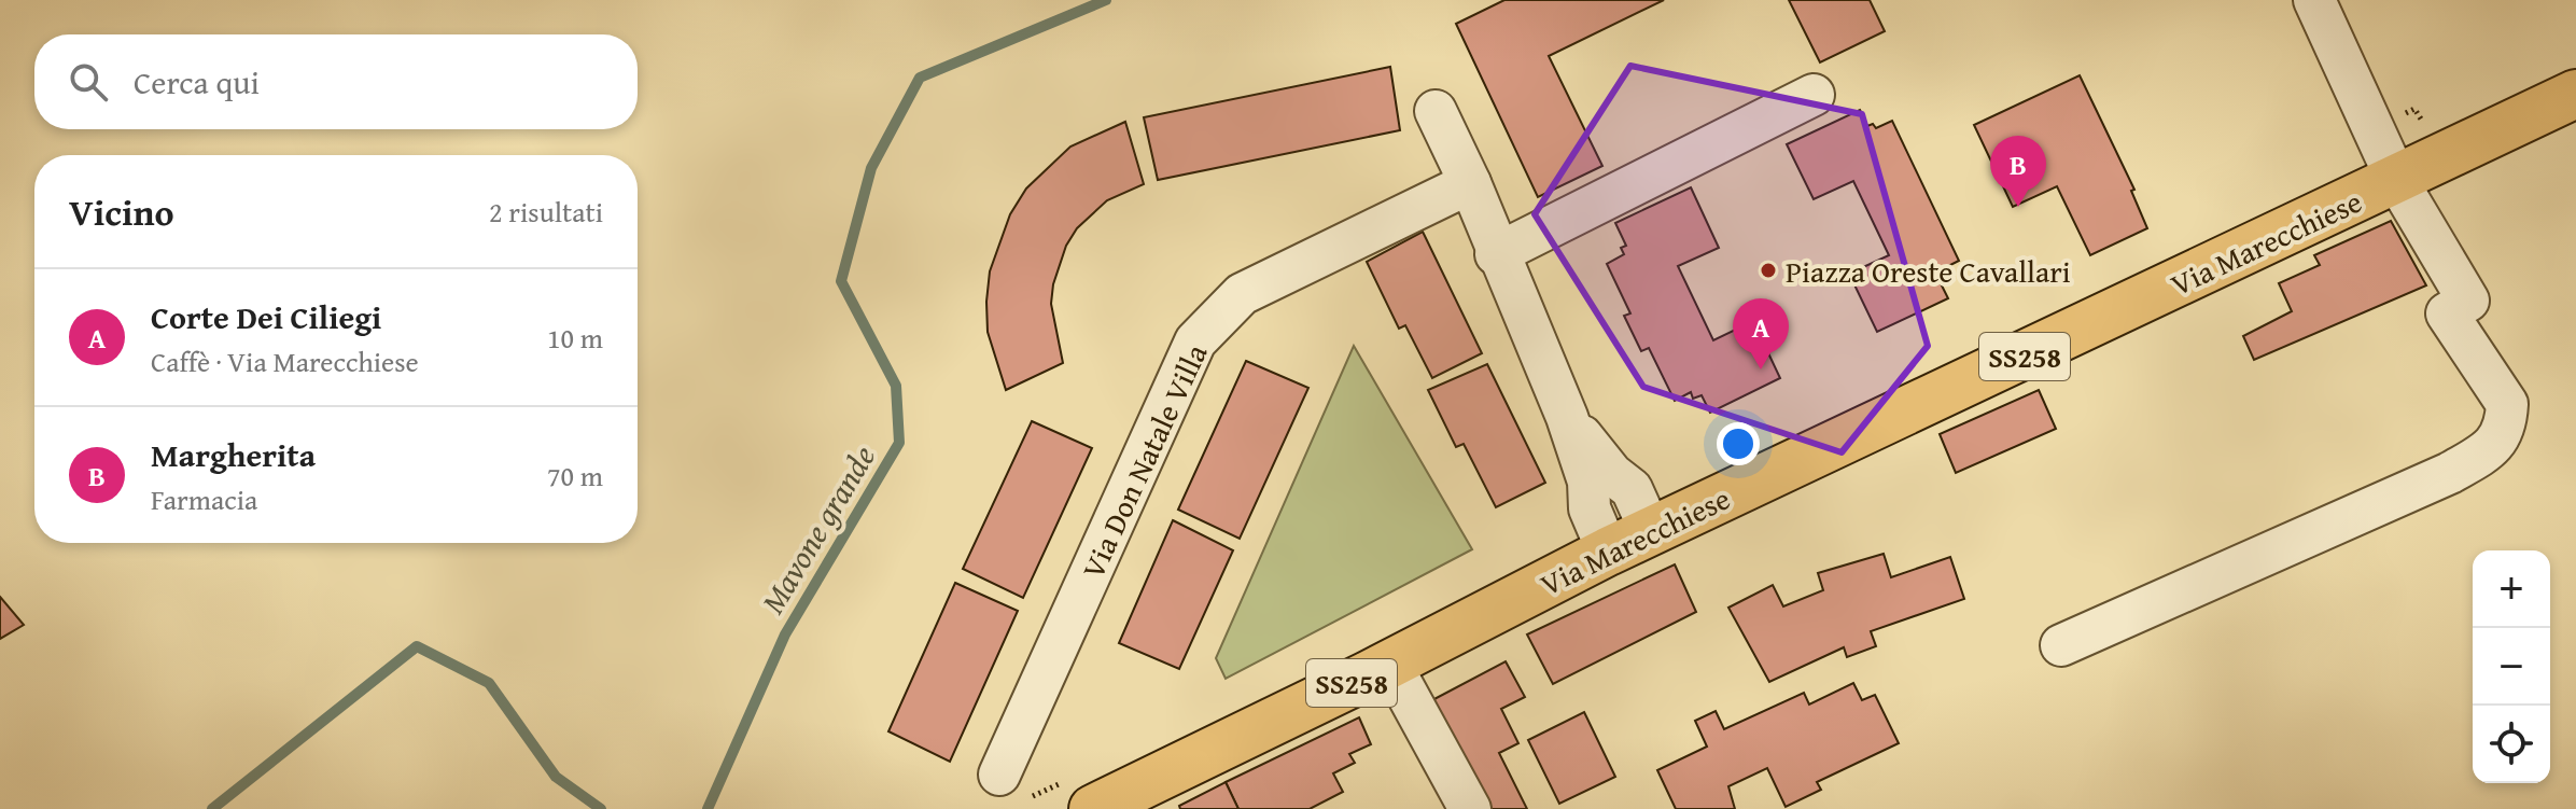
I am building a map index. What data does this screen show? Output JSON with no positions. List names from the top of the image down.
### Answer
{
  "streets": {
    "main road": ["Via Marecchiese", "SS258"],
    "street": ["Via Don Natale Villa"]
  },
  "water": ["Mavone grande"],
  "places": ["Piazza Oreste Cavallari"],
  "page": {
    "search": "Cerca qui",
    "pins": ["B", "A"],
    "heading": ["Vicino", "2 risultati"],
    "list": [
      {
        "mark": "A",
        "name": "Corte Dei Ciliegi",
        "note": "Caffè · Via Marecchiese",
        "value": "10 m"
      },
      {
        "mark": "B",
        "name": "Margherita",
        "note": "Farmacia",
        "value": "70 m"
      }
    ],
    "map_buttons": ["+", "−"]
  }
}
